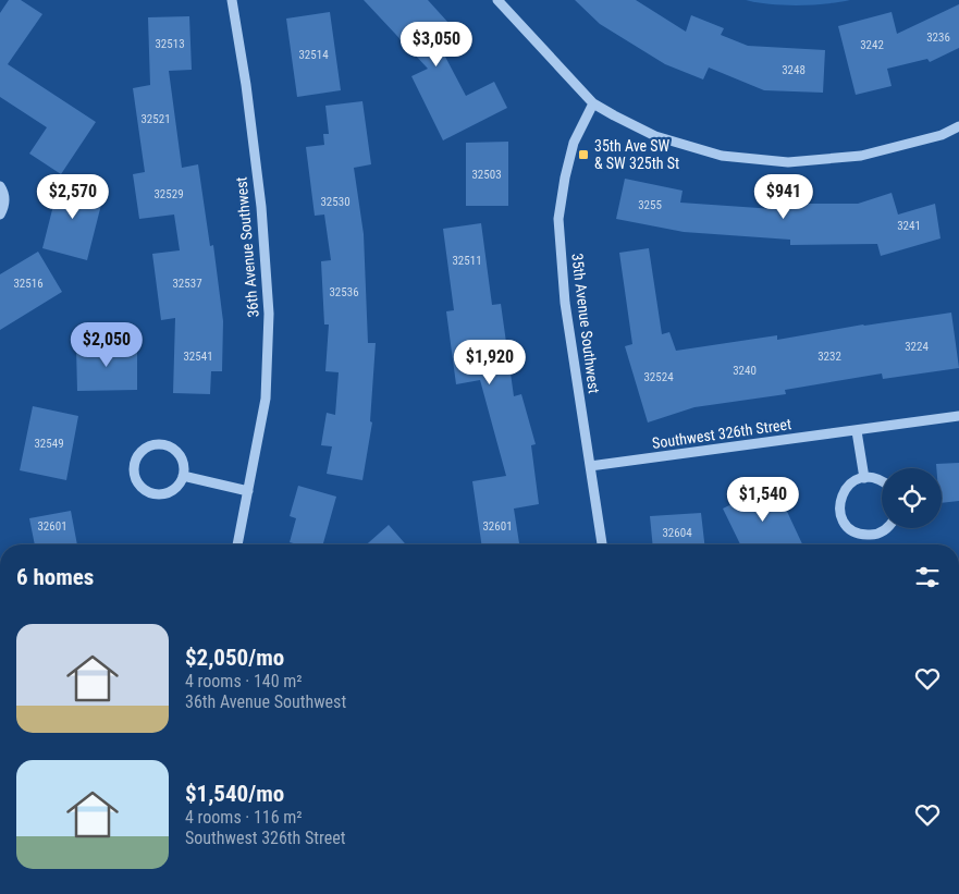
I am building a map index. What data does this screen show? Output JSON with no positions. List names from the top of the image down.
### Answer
{
  "streets": {
    "street": ["36th Avenue Southwest", "35th Avenue Southwest", "Southwest 326th Street"]
  },
  "crossings": [
    ["35th Avenue Southwest", "Southwest 326th Street"]
  ],
  "places": {
    "transit": ["35th Ave SW & SW 325th St"]
  },
  "house_numbers": [
    "3236",
    "32513",
    "3242",
    "32514",
    "3248",
    "32521",
    "32503",
    "32529",
    "32530",
    "3255",
    "3241",
    "32511",
    "32516",
    "32537",
    "32536",
    "3224",
    "32541",
    "3232",
    "3240",
    "32524",
    "32549",
    "32601",
    "32601",
    "32604"
  ],
  "page": {
    "price": [
      "$3,050",
      "$2,570",
      "$941",
      "$2,050",
      "$1,920",
      "$1,540"
    ],
    "heading": "6 homes",
    "list": [
      {
        "name": "$2,050/mo",
        "note": "4 rooms · 140 m² · 36th Avenue Southwest"
      },
      {
        "name": "$1,540/mo",
        "note": "4 rooms · 116 m² · Southwest 326th Street"
      }
    ]
  }
}
